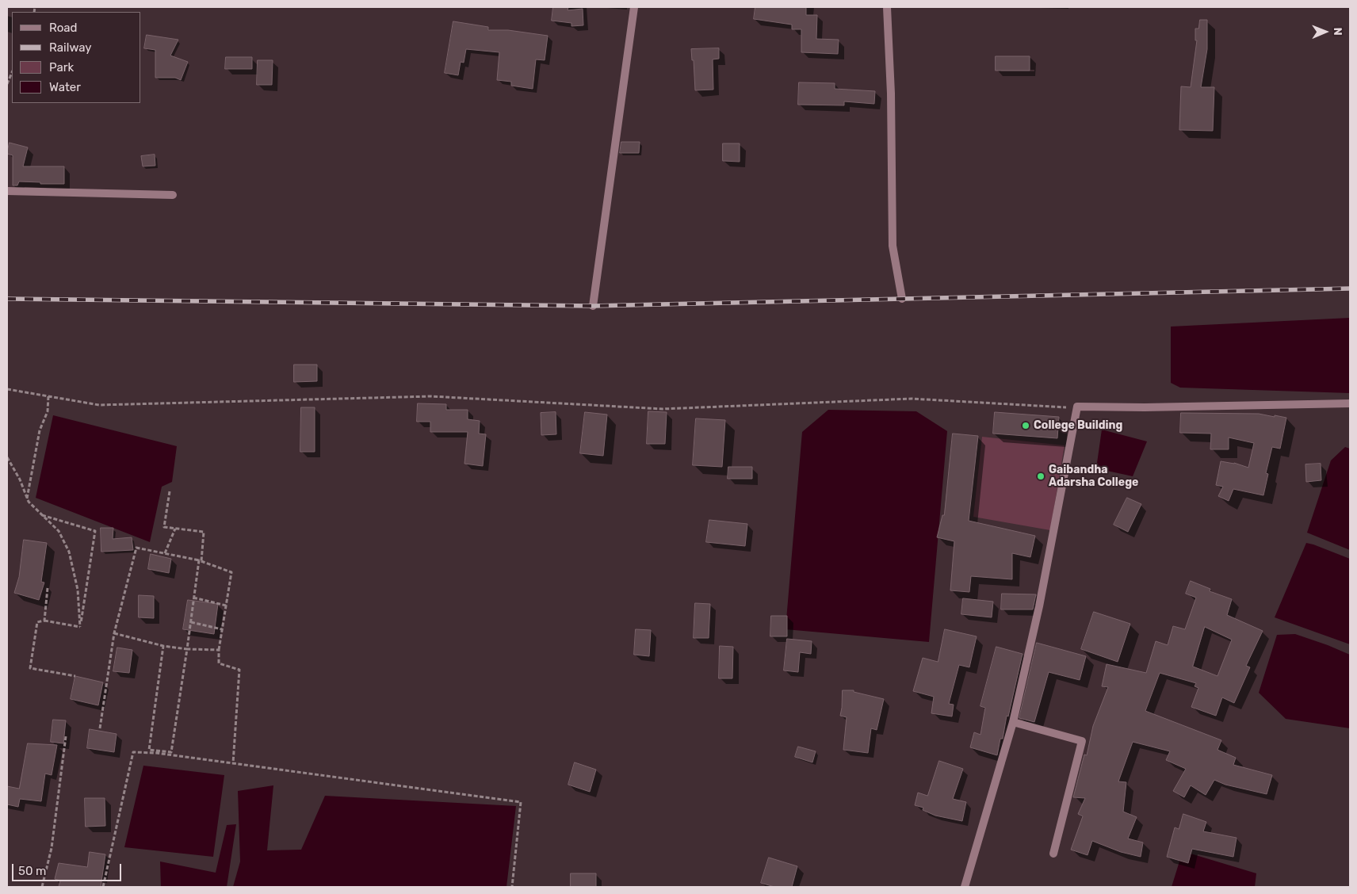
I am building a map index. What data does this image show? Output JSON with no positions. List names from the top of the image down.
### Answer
{
  "places": ["College Building", "Gaibandha Adarsha College"],
  "legend": [
    "Road",
    "Railway",
    "Park",
    "Water"
  ],
  "scale_bar": "50 m",
  "north": "right"
}
